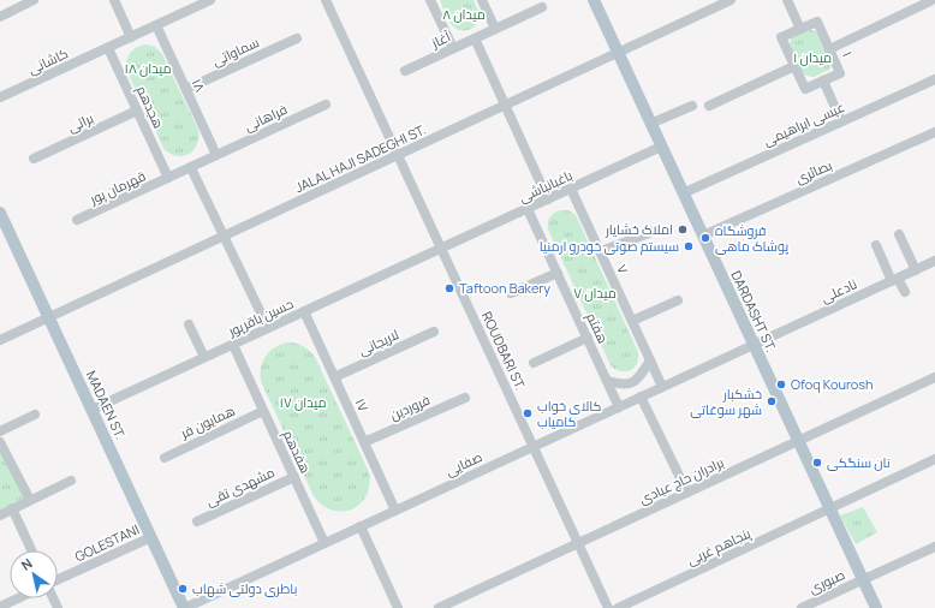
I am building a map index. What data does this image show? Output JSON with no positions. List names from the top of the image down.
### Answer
{
  "streets": {
    "main road": ["DARDASHT ST.", "MADAEN ST."],
    "street": [
      "آغاز",
      "سماواتی",
      "۱",
      "کاشانی",
      "۱۸",
      "هجدهم",
      "فراهانی",
      "براتی",
      "عیسی ابراهیمی",
      "JALAL HAJI SADEGHI ST.",
      "بصائری",
      "باغبانباشی",
      "قهرمان پور",
      "۷",
      "نادعلی",
      "حسین باقرپور",
      "هفتم",
      "لاریجانی",
      "ROUDBARI ST.",
      "۱۷",
      "فروردین",
      "همایون فر",
      "هفدهم",
      "صفایی",
      "برادران حاج عبادی",
      "مشهدی تقی",
      "GOLESTANI",
      "پنجاهم غربی",
      "صبوری"
    ]
  },
  "crossings": [
    ["سماواتی", "۱۸"],
    ["کاشانی", "۱۸"],
    ["کاشانی", "هجدهم"],
    ["۱۸", "فراهانی"],
    ["هجدهم", "براتی"],
    ["هجدهم", "قهرمان پور"],
    ["فراهانی", "قهرمان پور"],
    ["عیسی ابراهیمی", "DARDASHT ST."],
    ["JALAL HAJI SADEGHI ST.", "DARDASHT ST."],
    ["JALAL HAJI SADEGHI ST.", "ROUDBARI ST."],
    ["JALAL HAJI SADEGHI ST.", "MADAEN ST."],
    ["بصائری", "DARDASHT ST."],
    ["باغبانباشی", "۷"],
    ["باغبانباشی", "DARDASHT ST."],
    ["باغبانباشی", "حسین باقرپور"],
    ["باغبانباشی", "هفتم"],
    ["باغبانباشی", "ROUDBARI ST."],
    ["۷", "صفایی"],
    ["نادعلی", "DARDASHT ST."],
    ["نادعلی", "صفایی"],
    ["DARDASHT ST.", "صفایی"],
    ["DARDASHT ST.", "برادران حاج عبادی"],
    ["DARDASHT ST.", "پنجاهم غربی"],
    ["DARDASHT ST.", "صبوری"],
    ["حسین باقرپور", "ROUDBARI ST."],
    ["حسین باقرپور", "MADAEN ST."],
    ["حسین باقرپور", "۱۷"],
    ["حسین باقرپور", "هفدهم"],
    ["هفتم", "صفایی"],
    ["لاریجانی", "۱۷"],
    ["ROUDBARI ST.", "صفایی"],
    ["ROUDBARI ST.", "برادران حاج عبادی"],
    ["MADAEN ST.", "صفایی"],
    ["MADAEN ST.", "GOLESTANI"],
    ["۱۷", "فروردین"],
    ["۱۷", "صفایی"],
    ["همایون فر", "هفدهم"],
    ["هفدهم", "صفایی"],
    ["هفدهم", "مشهدی تقی"]
  ],
  "parks": [
    "میدان ۸",
    "میدان ۱",
    "میدان ۱۸",
    "میدان ۷",
    "میدان ۱۷"
  ],
  "places": [
    "املاک خشایار",
    "فروشگاه پوشاک ماهی",
    "سیستم صوتی خودرو ارمنیا",
    "Taftoon Bakery",
    "Ofoq Kourosh",
    "خشکبار شهر سوغاتی",
    "کالای خواب کامیاب",
    "نان سنگکی",
    "باطری دولتی شهاب"
  ],
  "north": "top left"
}
